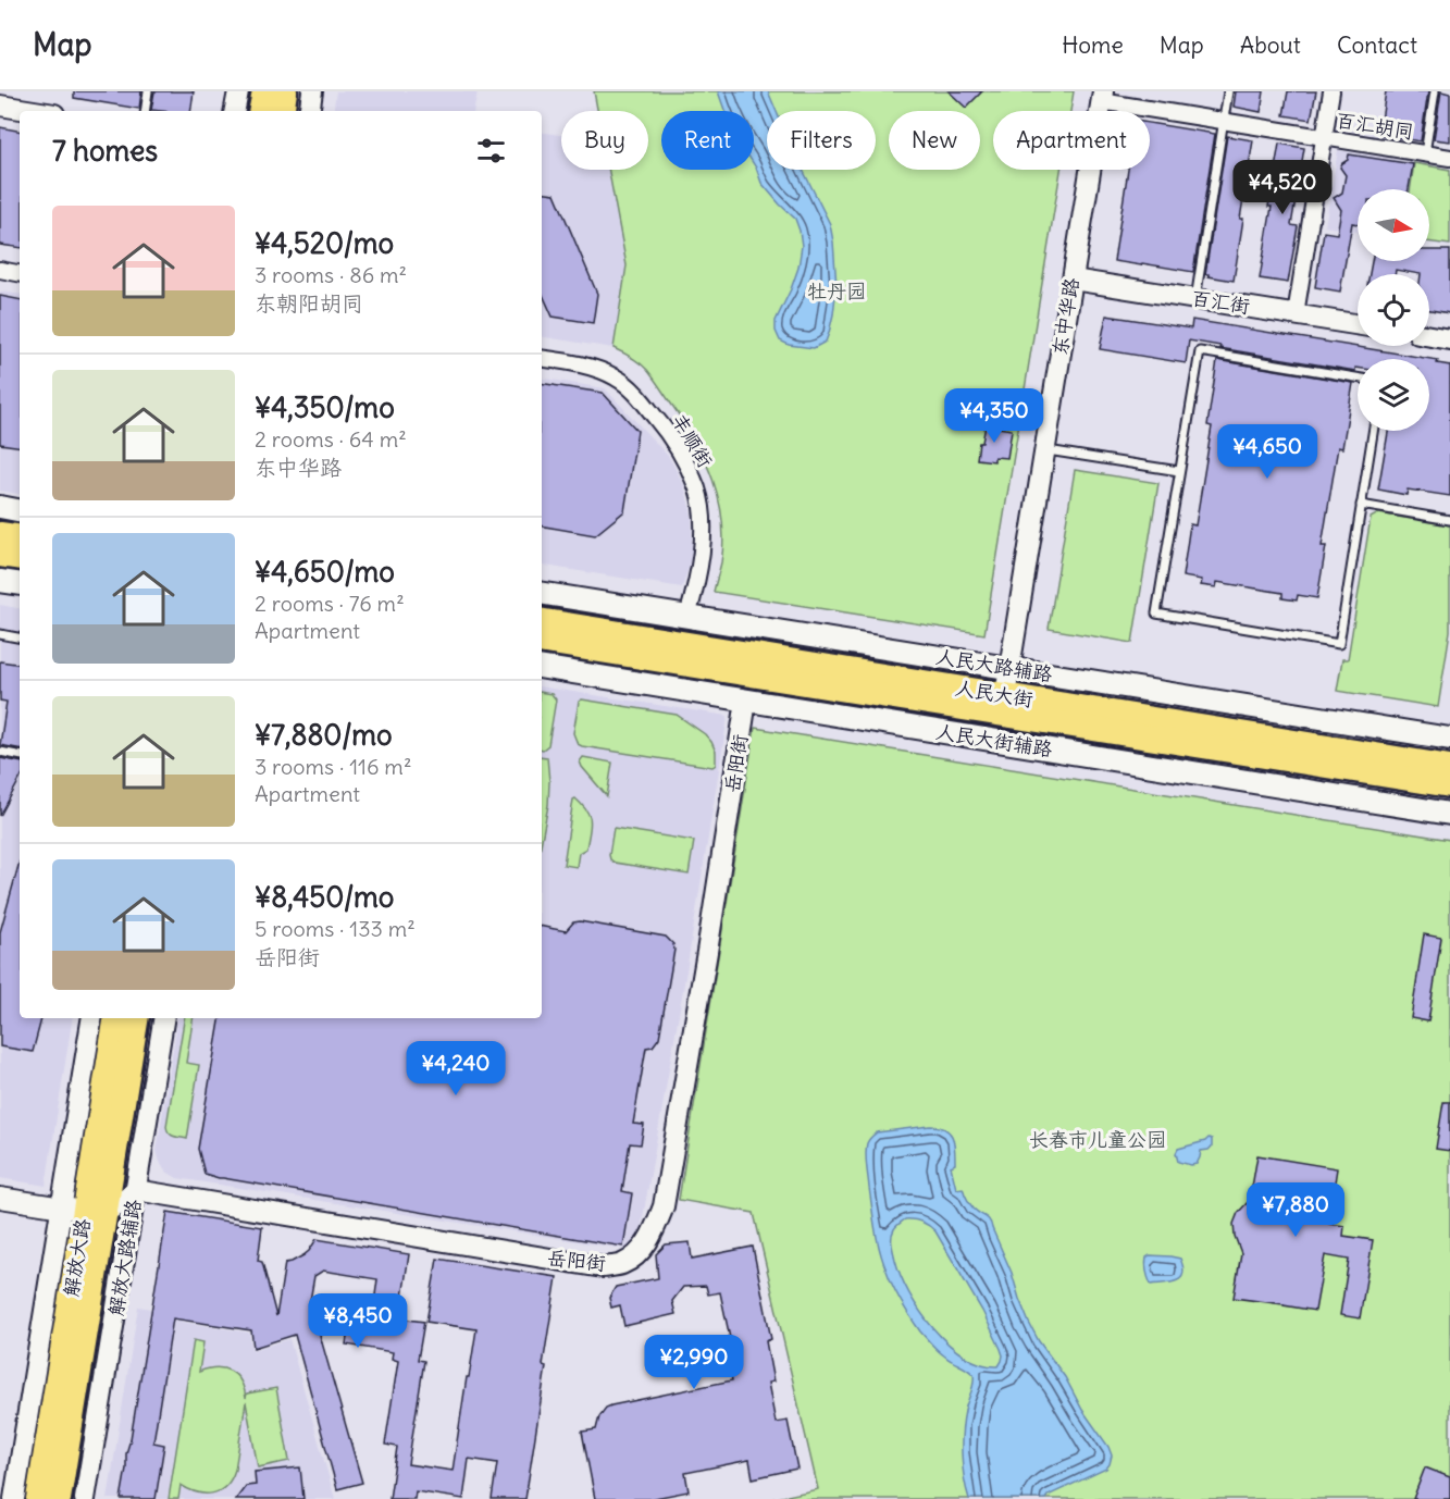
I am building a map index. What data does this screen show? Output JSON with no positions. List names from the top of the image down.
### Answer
{
  "streets": {
    "main road": [
      "人民大路辅路",
      "人民大街",
      "人民大街辅路",
      "解放大路"
    ],
    "street": [
      "百汇胡同",
      "百汇街",
      "东中华路",
      "丰顺街",
      "岳阳街",
      "解放大路辅路"
    ]
  },
  "crossings": [
    ["百汇胡同", "东中华路"],
    ["百汇街", "东中华路"],
    ["东中华路", "人民大路辅路"],
    ["东中华路", "人民大街"],
    ["丰顺街", "人民大路辅路"],
    ["人民大街辅路", "岳阳街"],
    ["岳阳街", "解放大路辅路"]
  ],
  "parks": ["牡丹园", "长春市儿童公园"],
  "north": "right",
  "page": {
    "header": "Map",
    "nav": [
      "Home",
      "Map",
      "About",
      "Contact"
    ],
    "chip": [
      "Buy",
      "Rent",
      "Filters",
      "New",
      "Apartment"
    ],
    "heading": "7 homes",
    "price": [
      "¥4,520",
      "¥4,350",
      "¥4,650",
      "¥4,240",
      "¥7,880",
      "¥8,450",
      "¥2,990"
    ],
    "list": [
      {
        "name": "¥4,520/mo",
        "note": "3 rooms · 86 m² · 东朝阳胡同"
      },
      {
        "name": "¥4,350/mo",
        "note": "2 rooms · 64 m² · 东中华路"
      },
      {
        "name": "¥4,650/mo",
        "note": "2 rooms · 76 m² · Apartment"
      },
      {
        "name": "¥7,880/mo",
        "note": "3 rooms · 116 m² · Apartment"
      },
      {
        "name": "¥8,450/mo",
        "note": "5 rooms · 133 m² · 岳阳街"
      }
    ]
  }
}
